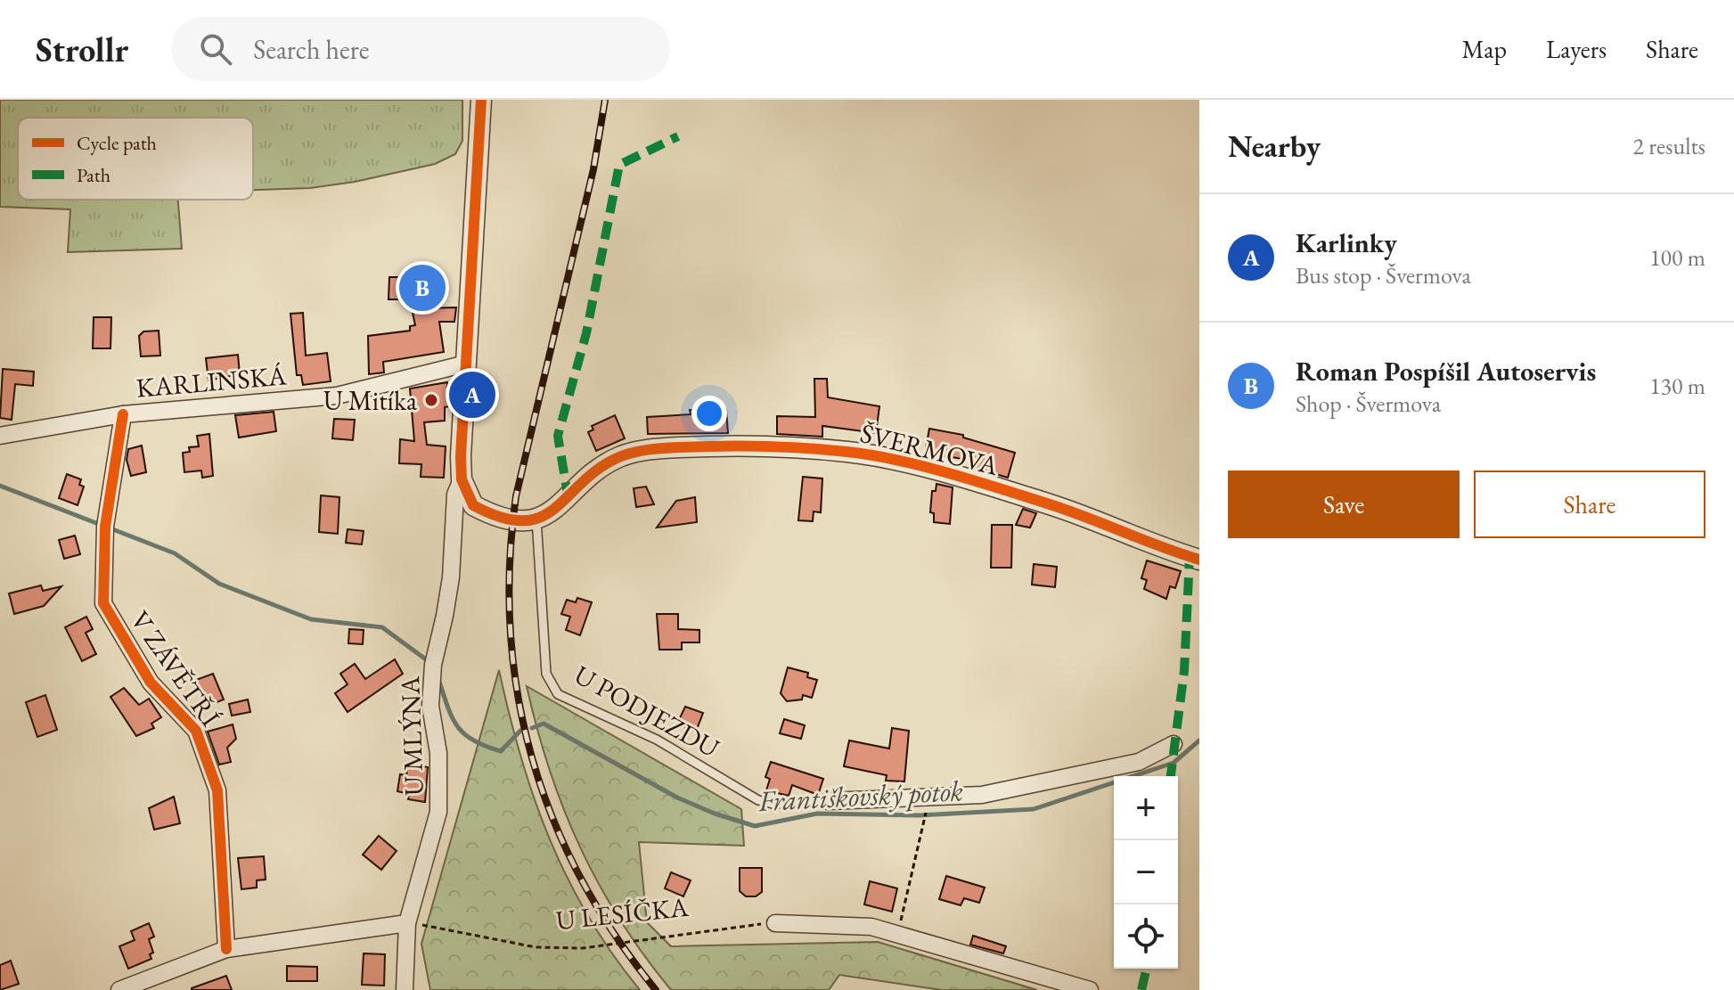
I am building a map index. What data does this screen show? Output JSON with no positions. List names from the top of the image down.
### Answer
{
  "streets": {
    "street": [
      "KARLINSKÁ",
      "ŠVERMOVA",
      "V ZÁVĚTŘÍ",
      "U PODJEZDU",
      "U MLÝNA"
    ],
    "path": ["U LESÍČKA"]
  },
  "crossings": [
    ["KARLINSKÁ", "V ZÁVĚTŘÍ"],
    ["ŠVERMOVA", "U PODJEZDU"],
    ["U MLÝNA", "U LESÍČKA"]
  ],
  "water": ["Františkovský potok"],
  "places": ["U Mitíka"],
  "legend": ["Cycle path", "Path"],
  "page": {
    "header": "Strollr",
    "search": "Search here",
    "nav": ["Map", "Layers", "Share"],
    "heading": ["Nearby", "2 results"],
    "list": [
      {
        "mark": "A",
        "name": "Karlinky",
        "note": "Bus stop · Švermova",
        "value": "100 m"
      },
      {
        "mark": "B",
        "name": "Roman Pospíšil Autoservis",
        "note": "Shop · Švermova",
        "value": "130 m"
      }
    ],
    "pins": ["B", "A"],
    "buttons": ["Save", "Share"],
    "map_buttons": ["+", "−"]
  }
}
